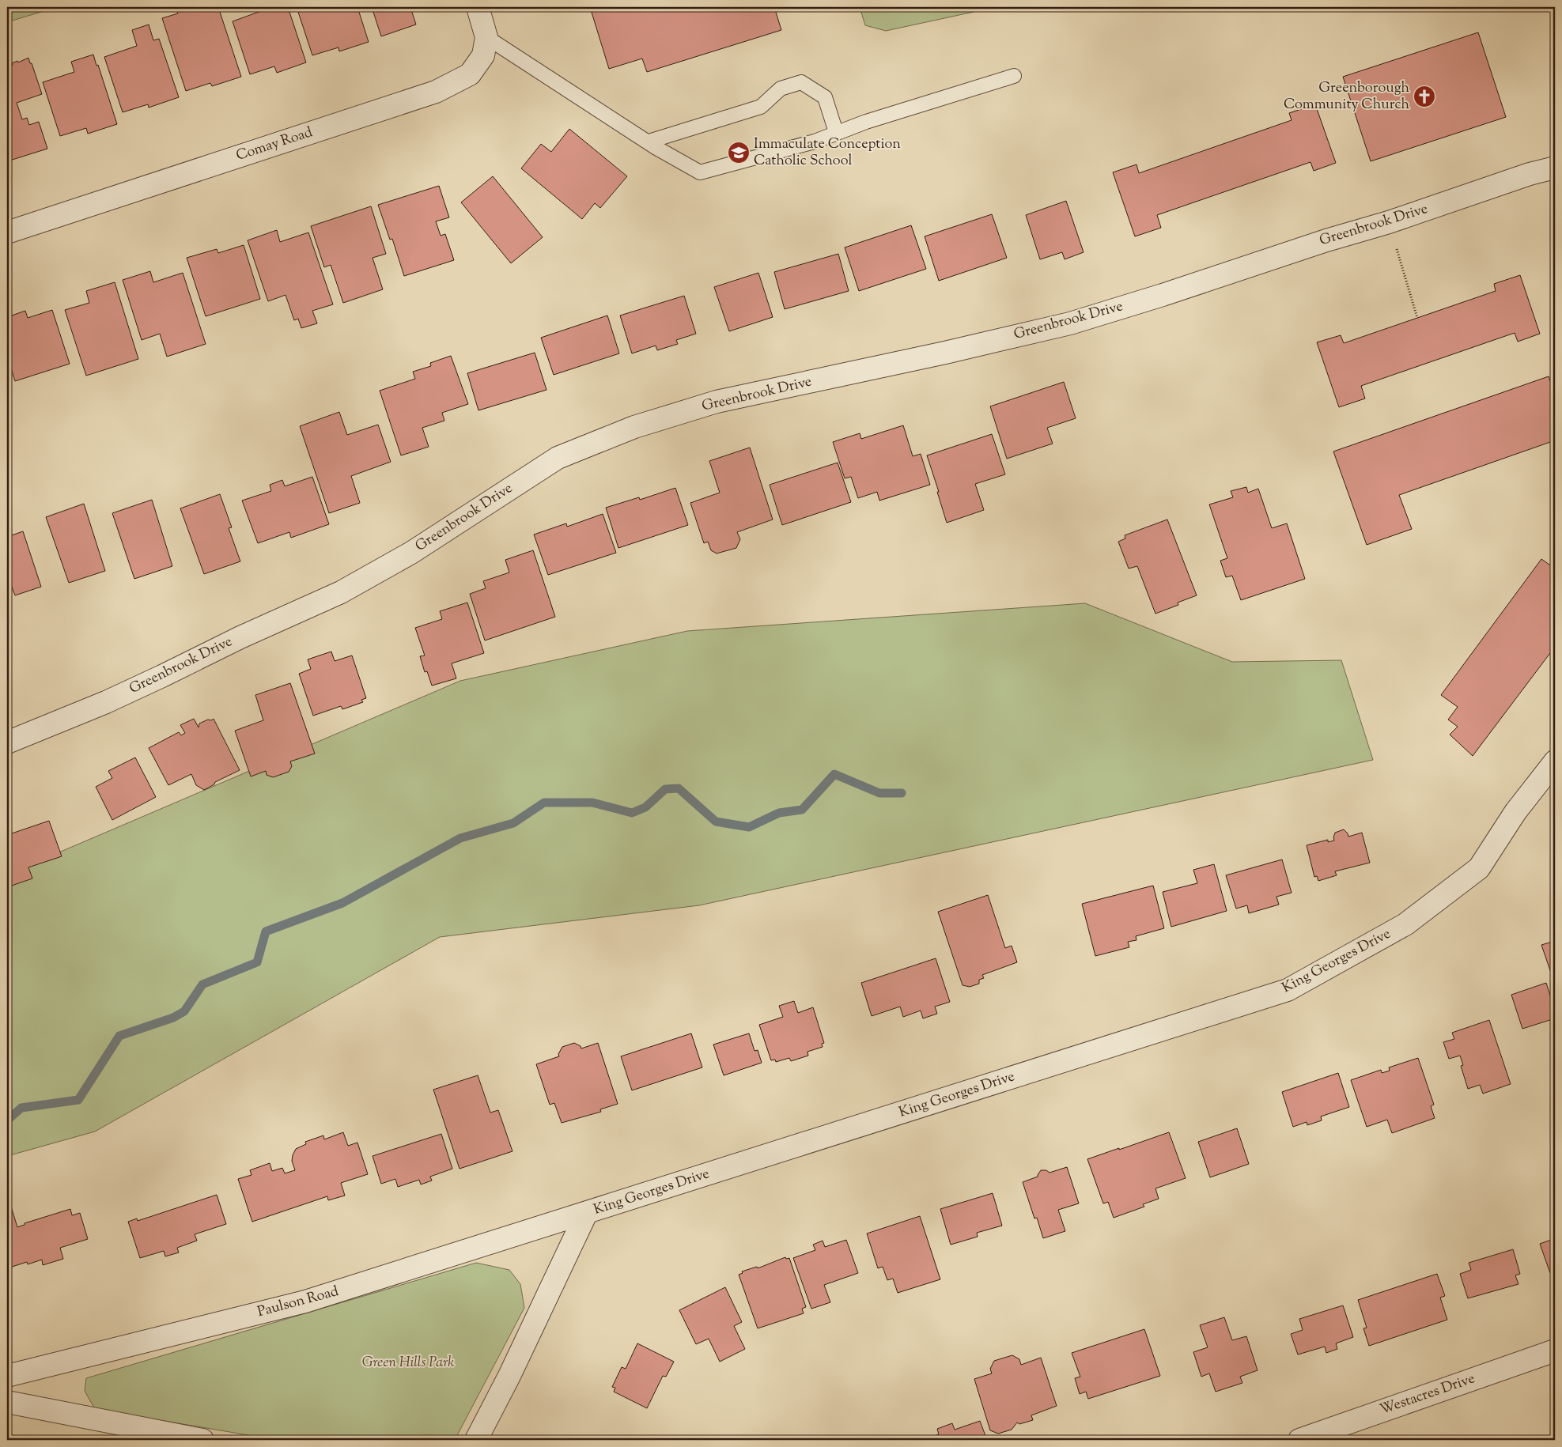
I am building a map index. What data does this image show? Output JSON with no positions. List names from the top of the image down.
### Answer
{
  "streets": {
    "street": [
      "Comay Road",
      "Greenbrook Drive",
      "King Georges Drive",
      "Paulson Road",
      "Westacres Drive"
    ]
  },
  "crossings": [
    ["King Georges Drive", "Paulson Road"]
  ],
  "parks": ["Green Hills Park"],
  "places": {
    "church": ["Greenborough Community Church"],
    "school or university": ["Immaculate Conception Catholic School"]
  }
}
